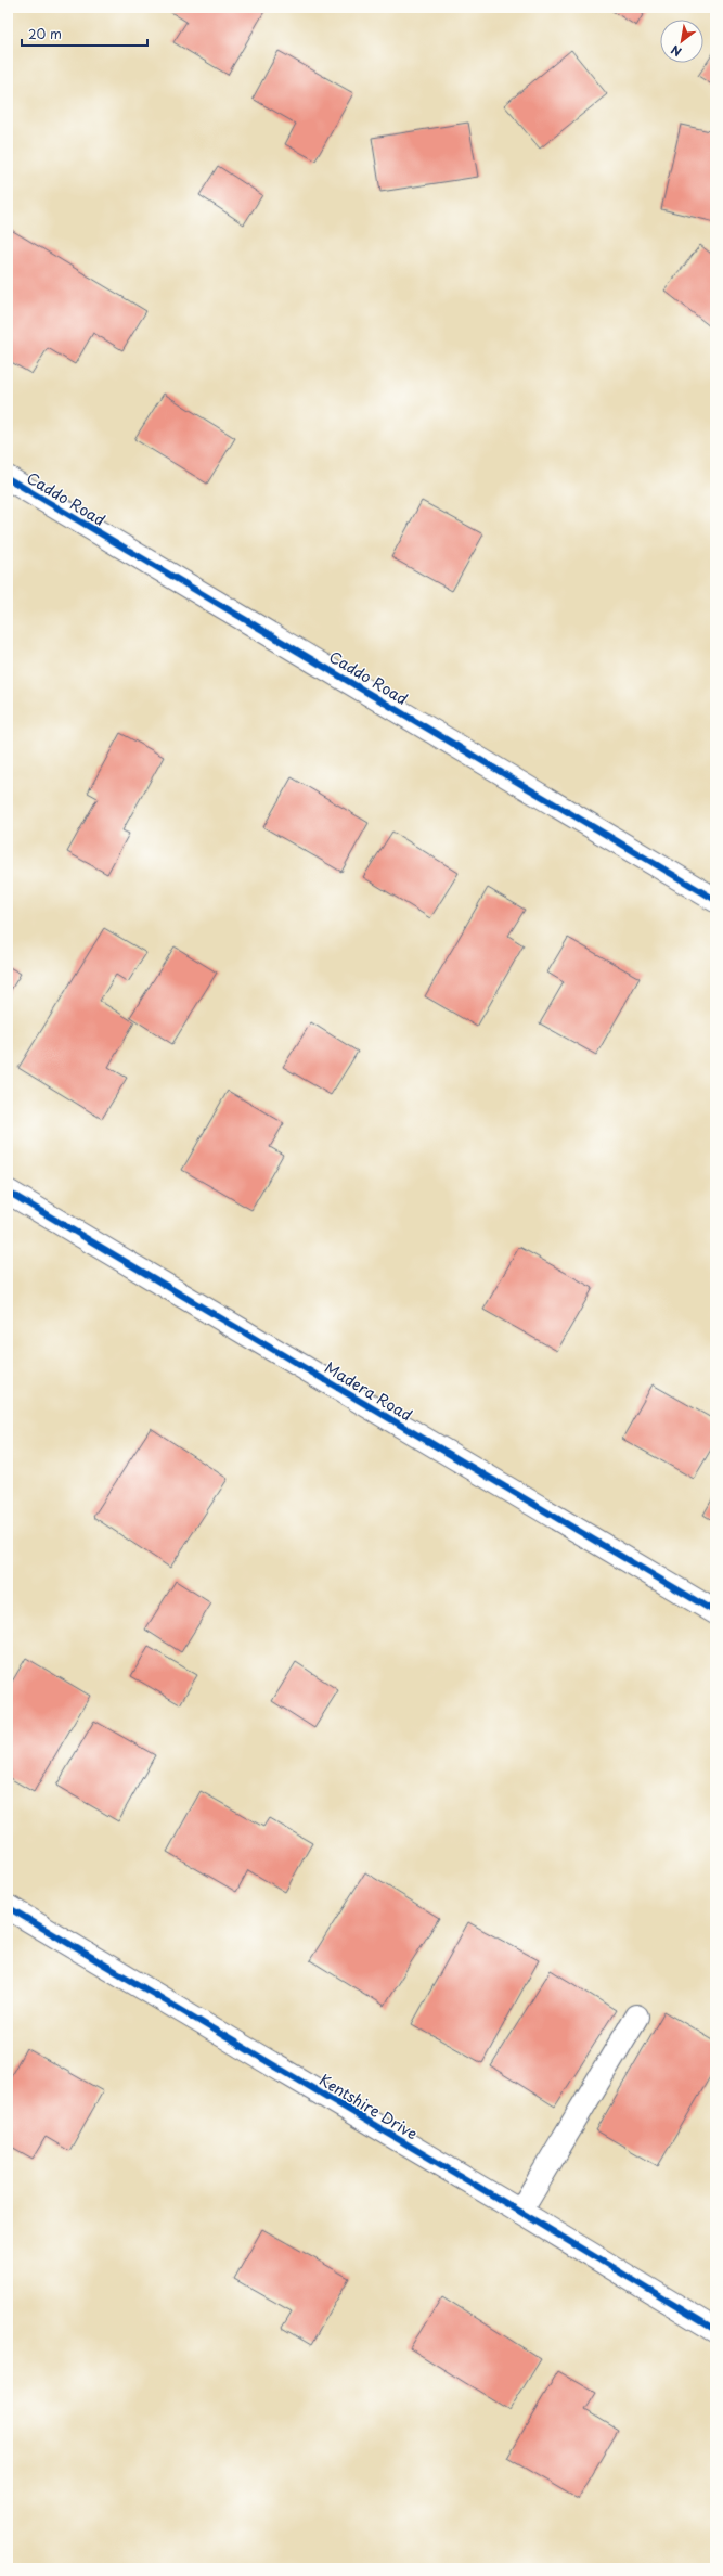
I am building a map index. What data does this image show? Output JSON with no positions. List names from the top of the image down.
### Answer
{
  "streets": {
    "street": ["Caddo Road", "Madera Road", "Kentshire Drive"]
  },
  "scale_bar": "20 m",
  "north": "bottom left"
}
